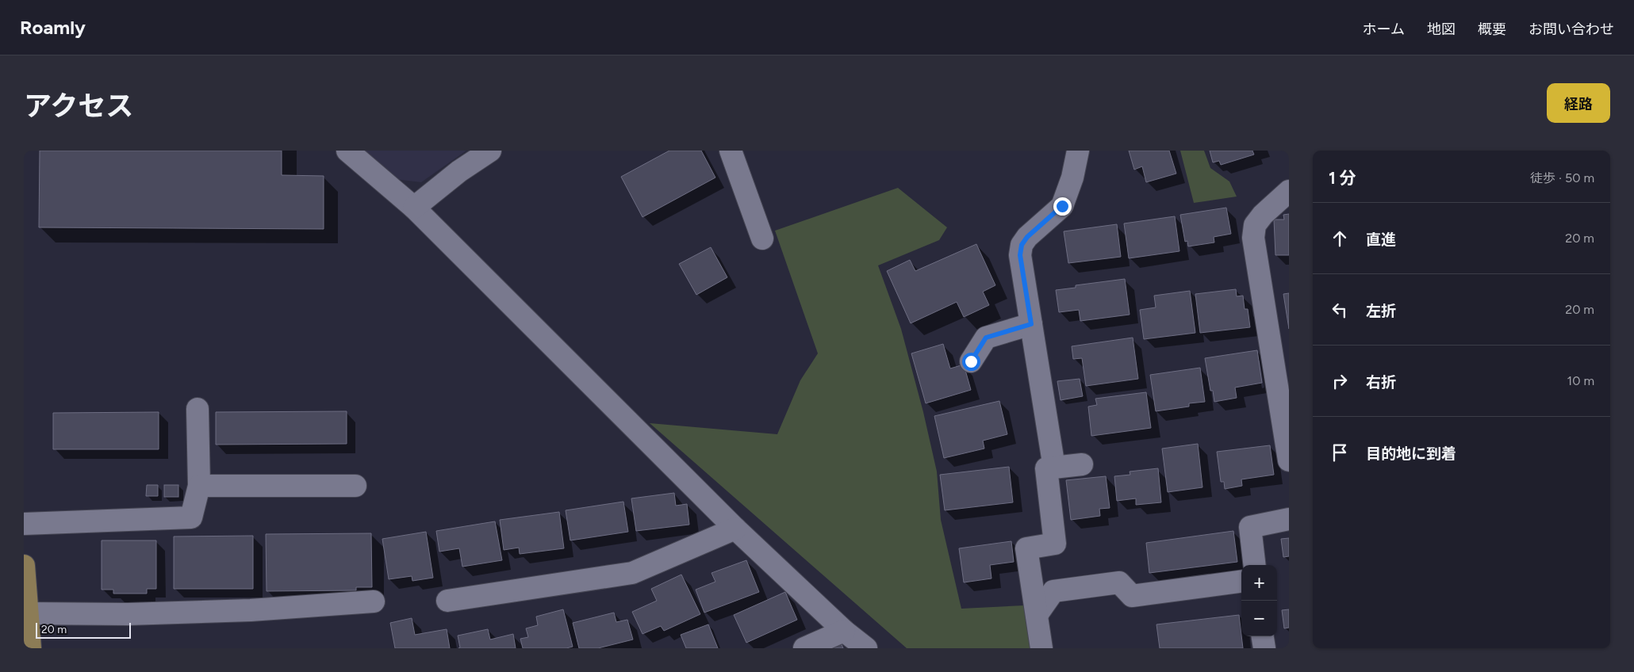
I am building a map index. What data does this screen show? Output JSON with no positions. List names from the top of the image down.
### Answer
{
  "scale_bar": "20 m",
  "page": {
    "header": "Roamly",
    "nav": [
      "ホーム",
      "地図",
      "概要",
      "お問い合わせ"
    ],
    "title": "アクセス",
    "buttons": "経路",
    "heading": ["1 分", "徒歩 · 50 m"],
    "list": [
      ["直進", "20 m"],
      ["左折", "20 m"],
      ["右折", "10 m"],
      "目的地に到着"
    ],
    "map_buttons": ["+", "−"],
    "scale": "20 m"
  }
}
